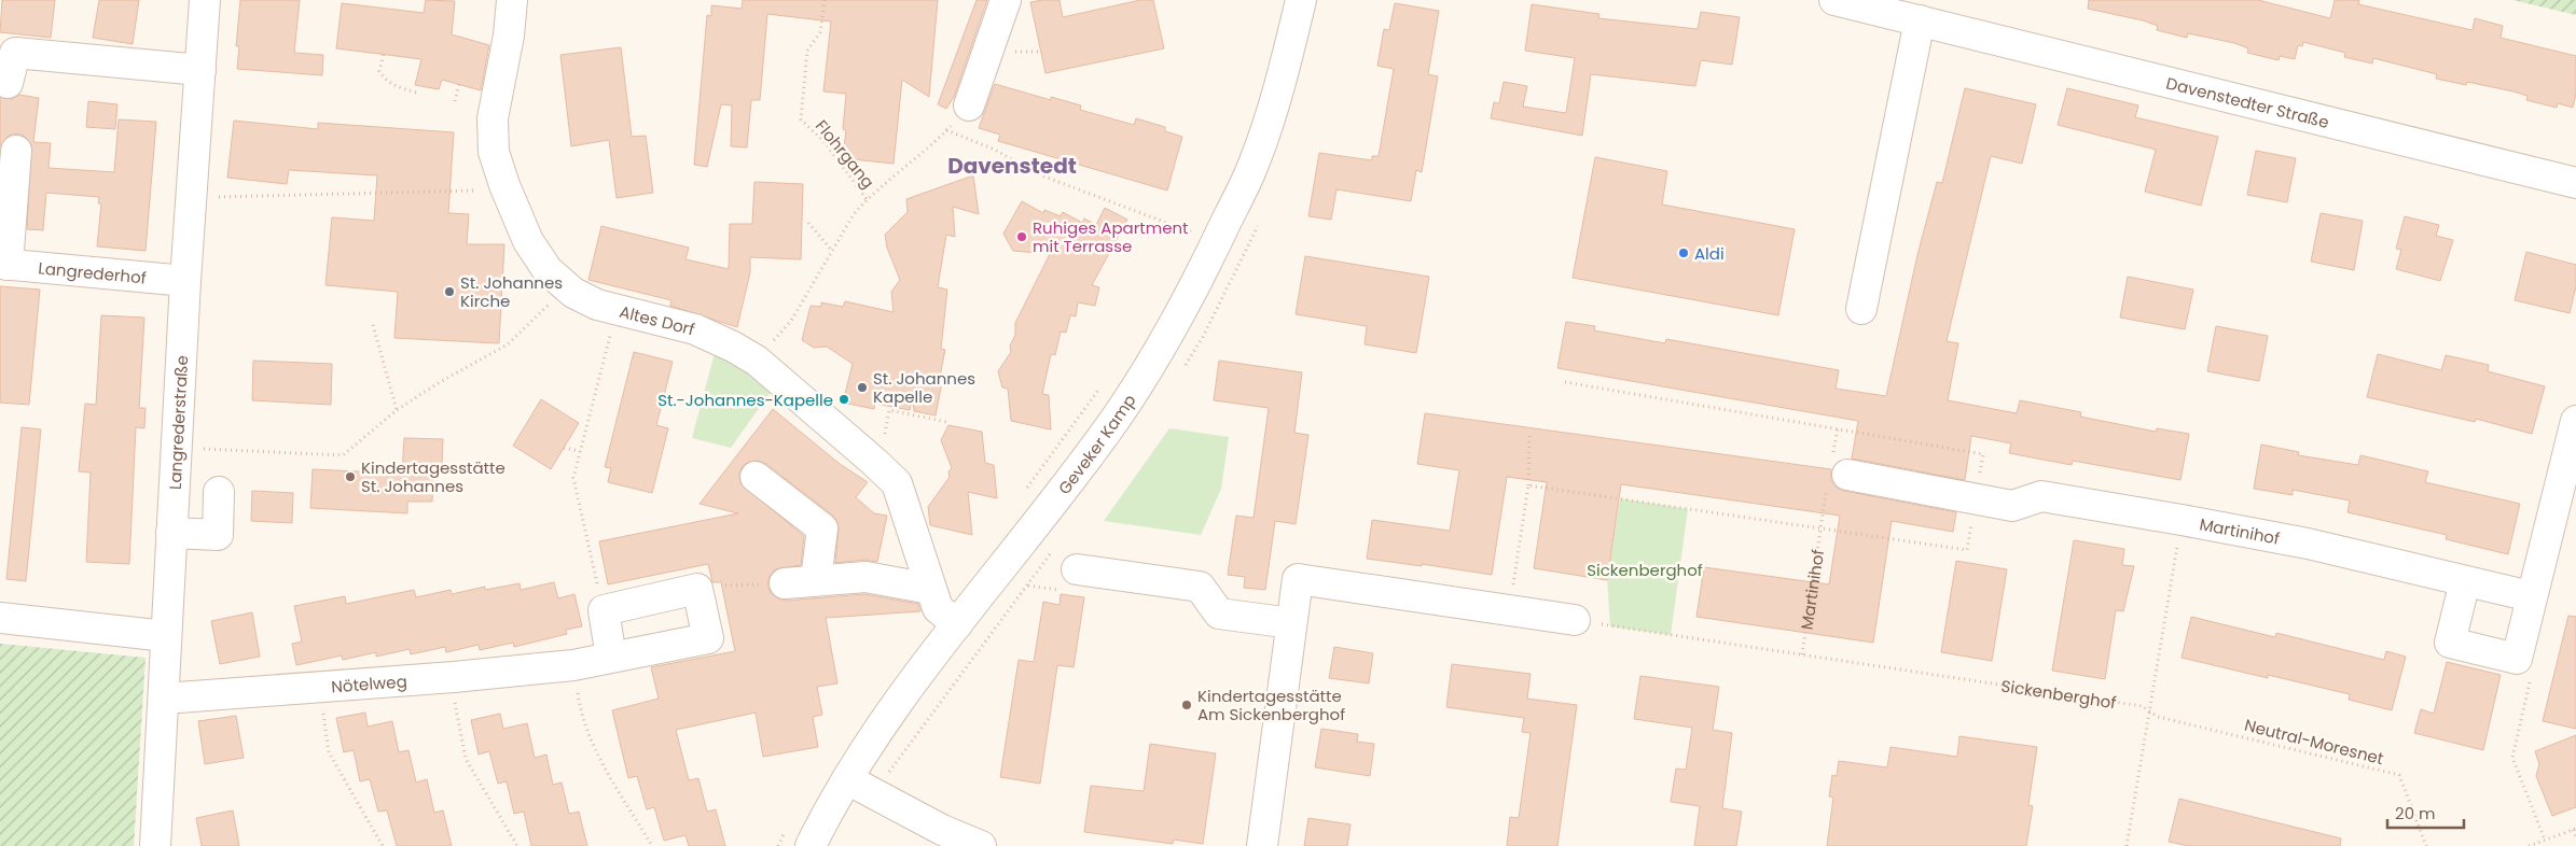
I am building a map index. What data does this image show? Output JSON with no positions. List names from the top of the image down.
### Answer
{
  "streets": {
    "street": [
      "Davenstedter Straße",
      "Langrederhof",
      "Altes Dorf",
      "Langrederstraße",
      "Geveker Kamp",
      "Martinihof",
      "Nötelweg"
    ],
    "path": ["Flohrgang", "Sickenberghof", "Neutral-Moresnet"]
  },
  "crossings": [
    ["Langrederhof", "Langrederstraße"],
    ["Altes Dorf", "Geveker Kamp"],
    ["Langrederstraße", "Nötelweg"],
    ["Martinihof", "Sickenberghof"],
    ["Sickenberghof", "Neutral-Moresnet"]
  ],
  "districts": ["Davenstedt"],
  "parks": ["Sickenberghof"],
  "places": [
    "Ruhiges Apartment mit Terrasse",
    "Aldi",
    "St. Johannes Kirche",
    "St. Johannes Kapelle",
    "St.-Johannes-Kapelle",
    "Kindertagesstätte St. Johannes",
    "Kindertagesstätte Am Sickenberghof"
  ],
  "scale_bar": "20 m"
}
